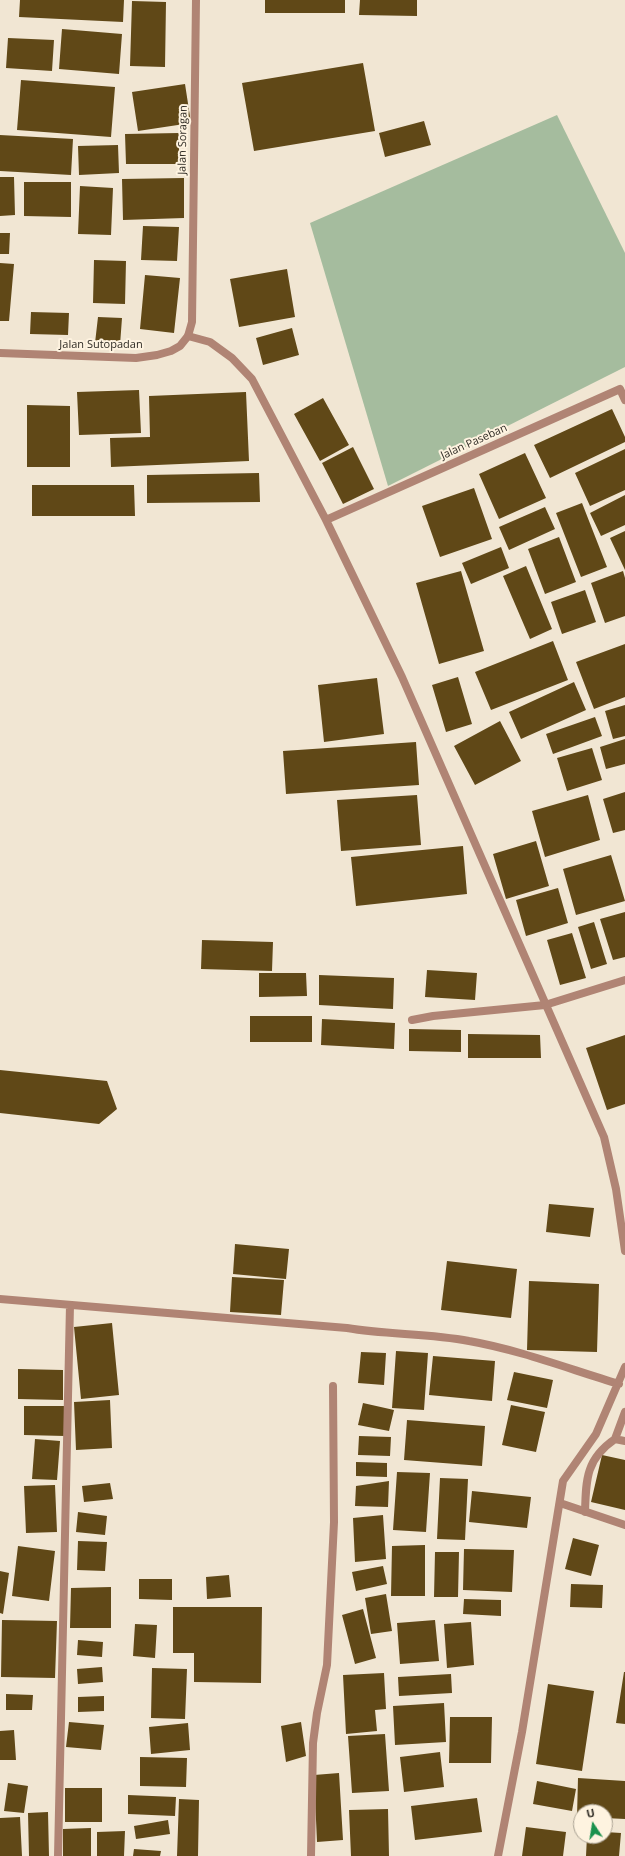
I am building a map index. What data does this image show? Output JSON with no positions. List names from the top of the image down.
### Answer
{
  "streets": {
    "street": ["Jalan Soragan", "Jalan Sutopadan", "Jalan Paseban"]
  },
  "crossings": [
    ["Jalan Soragan", "Jalan Sutopadan"]
  ],
  "north": "top"
}
